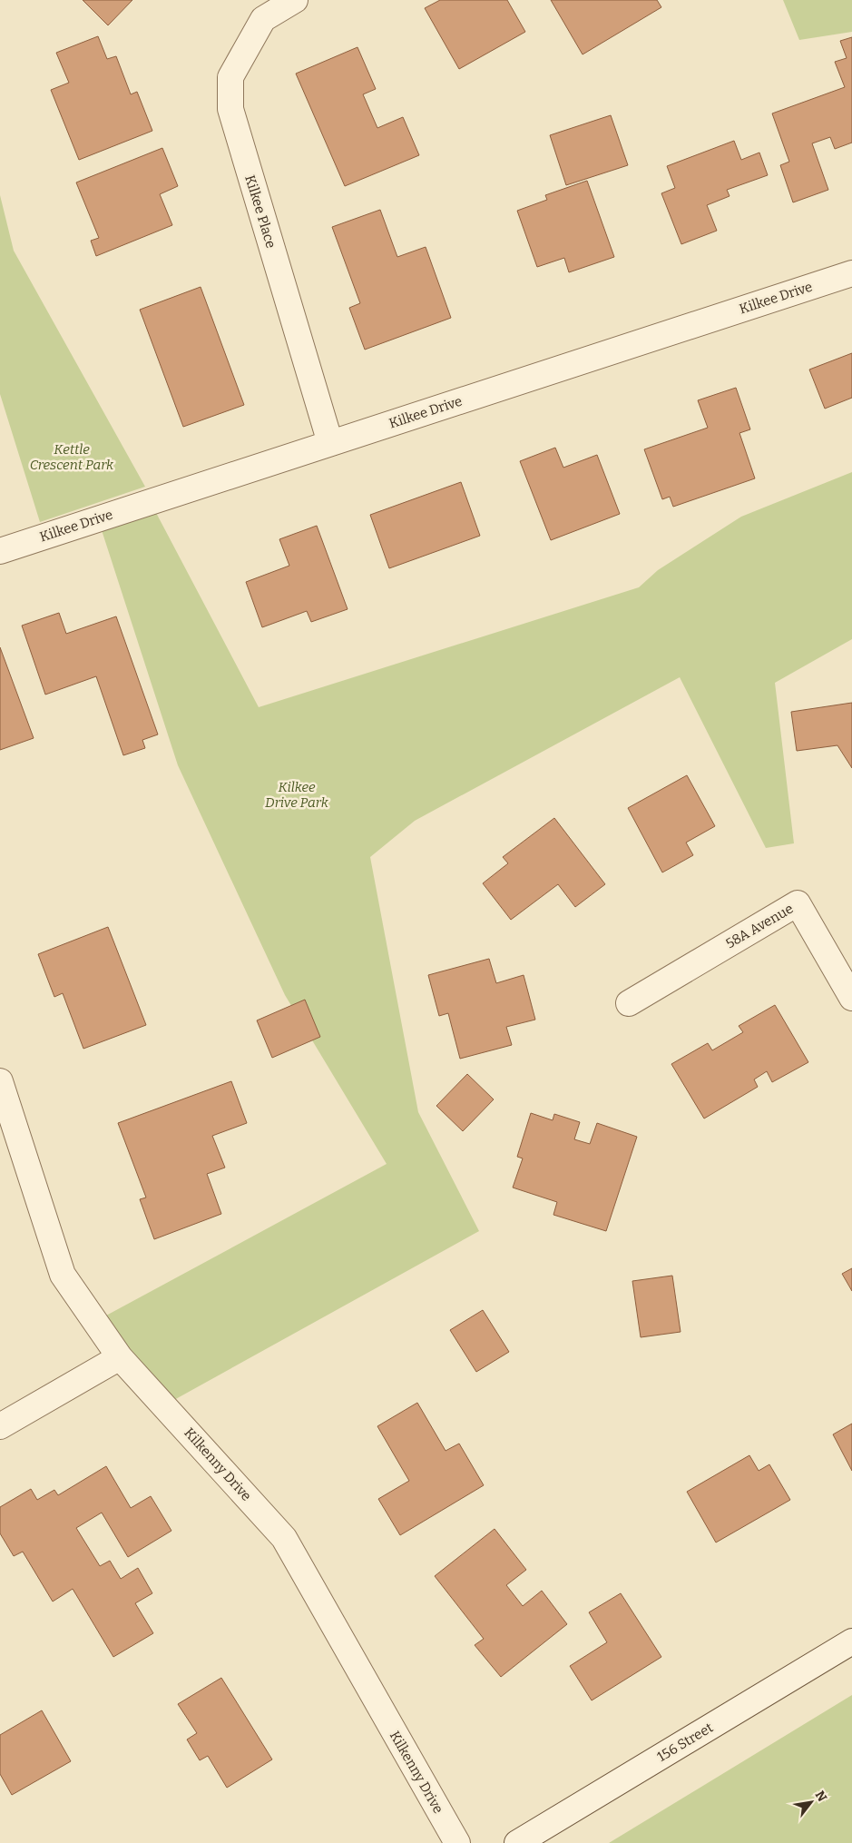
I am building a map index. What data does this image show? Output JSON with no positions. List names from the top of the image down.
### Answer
{
  "streets": {
    "street": [
      "Kilkee Place",
      "Kilkee Drive",
      "58A Avenue",
      "Kilkenny Drive",
      "156 Street"
    ]
  },
  "crossings": [
    ["Kilkee Place", "Kilkee Drive"]
  ],
  "parks": ["Kettle Crescent Park", "Kilkee Drive Park"],
  "north": "top right"
}
